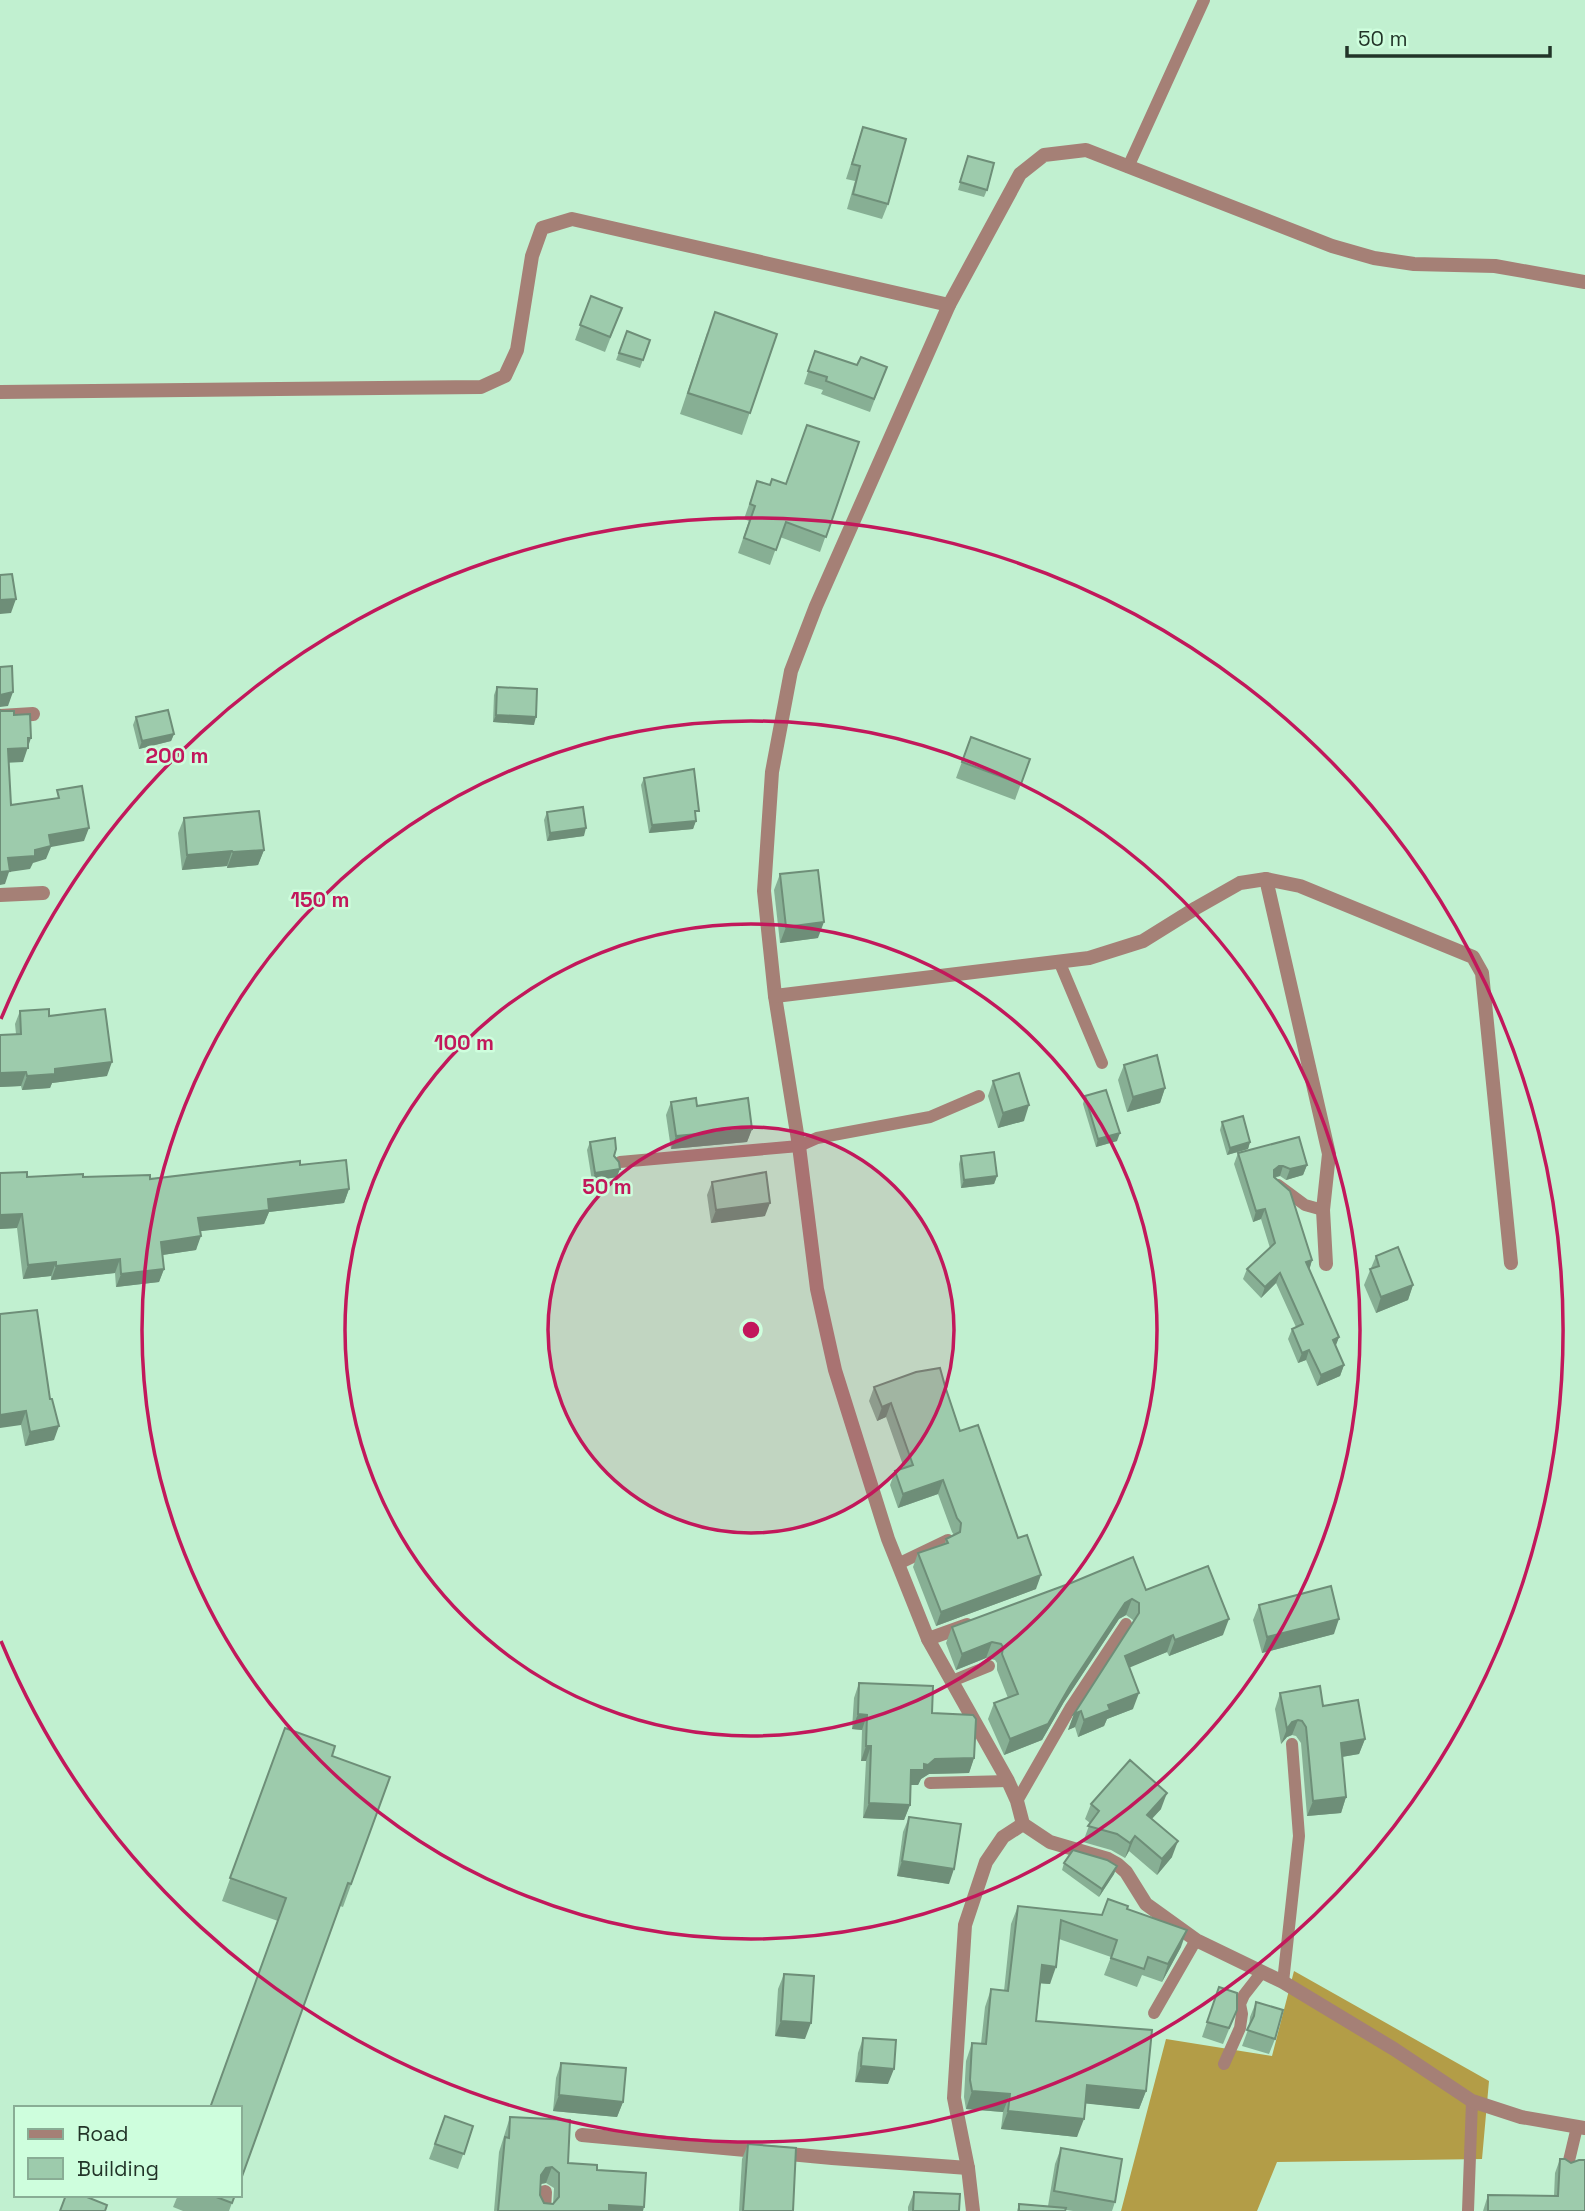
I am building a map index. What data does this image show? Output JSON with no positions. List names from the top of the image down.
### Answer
{
  "legend": ["Road", "Building"],
  "scale_bar": "50 m",
  "rings": [
    "200 m",
    "150 m",
    "100 m",
    "50 m"
  ]
}
